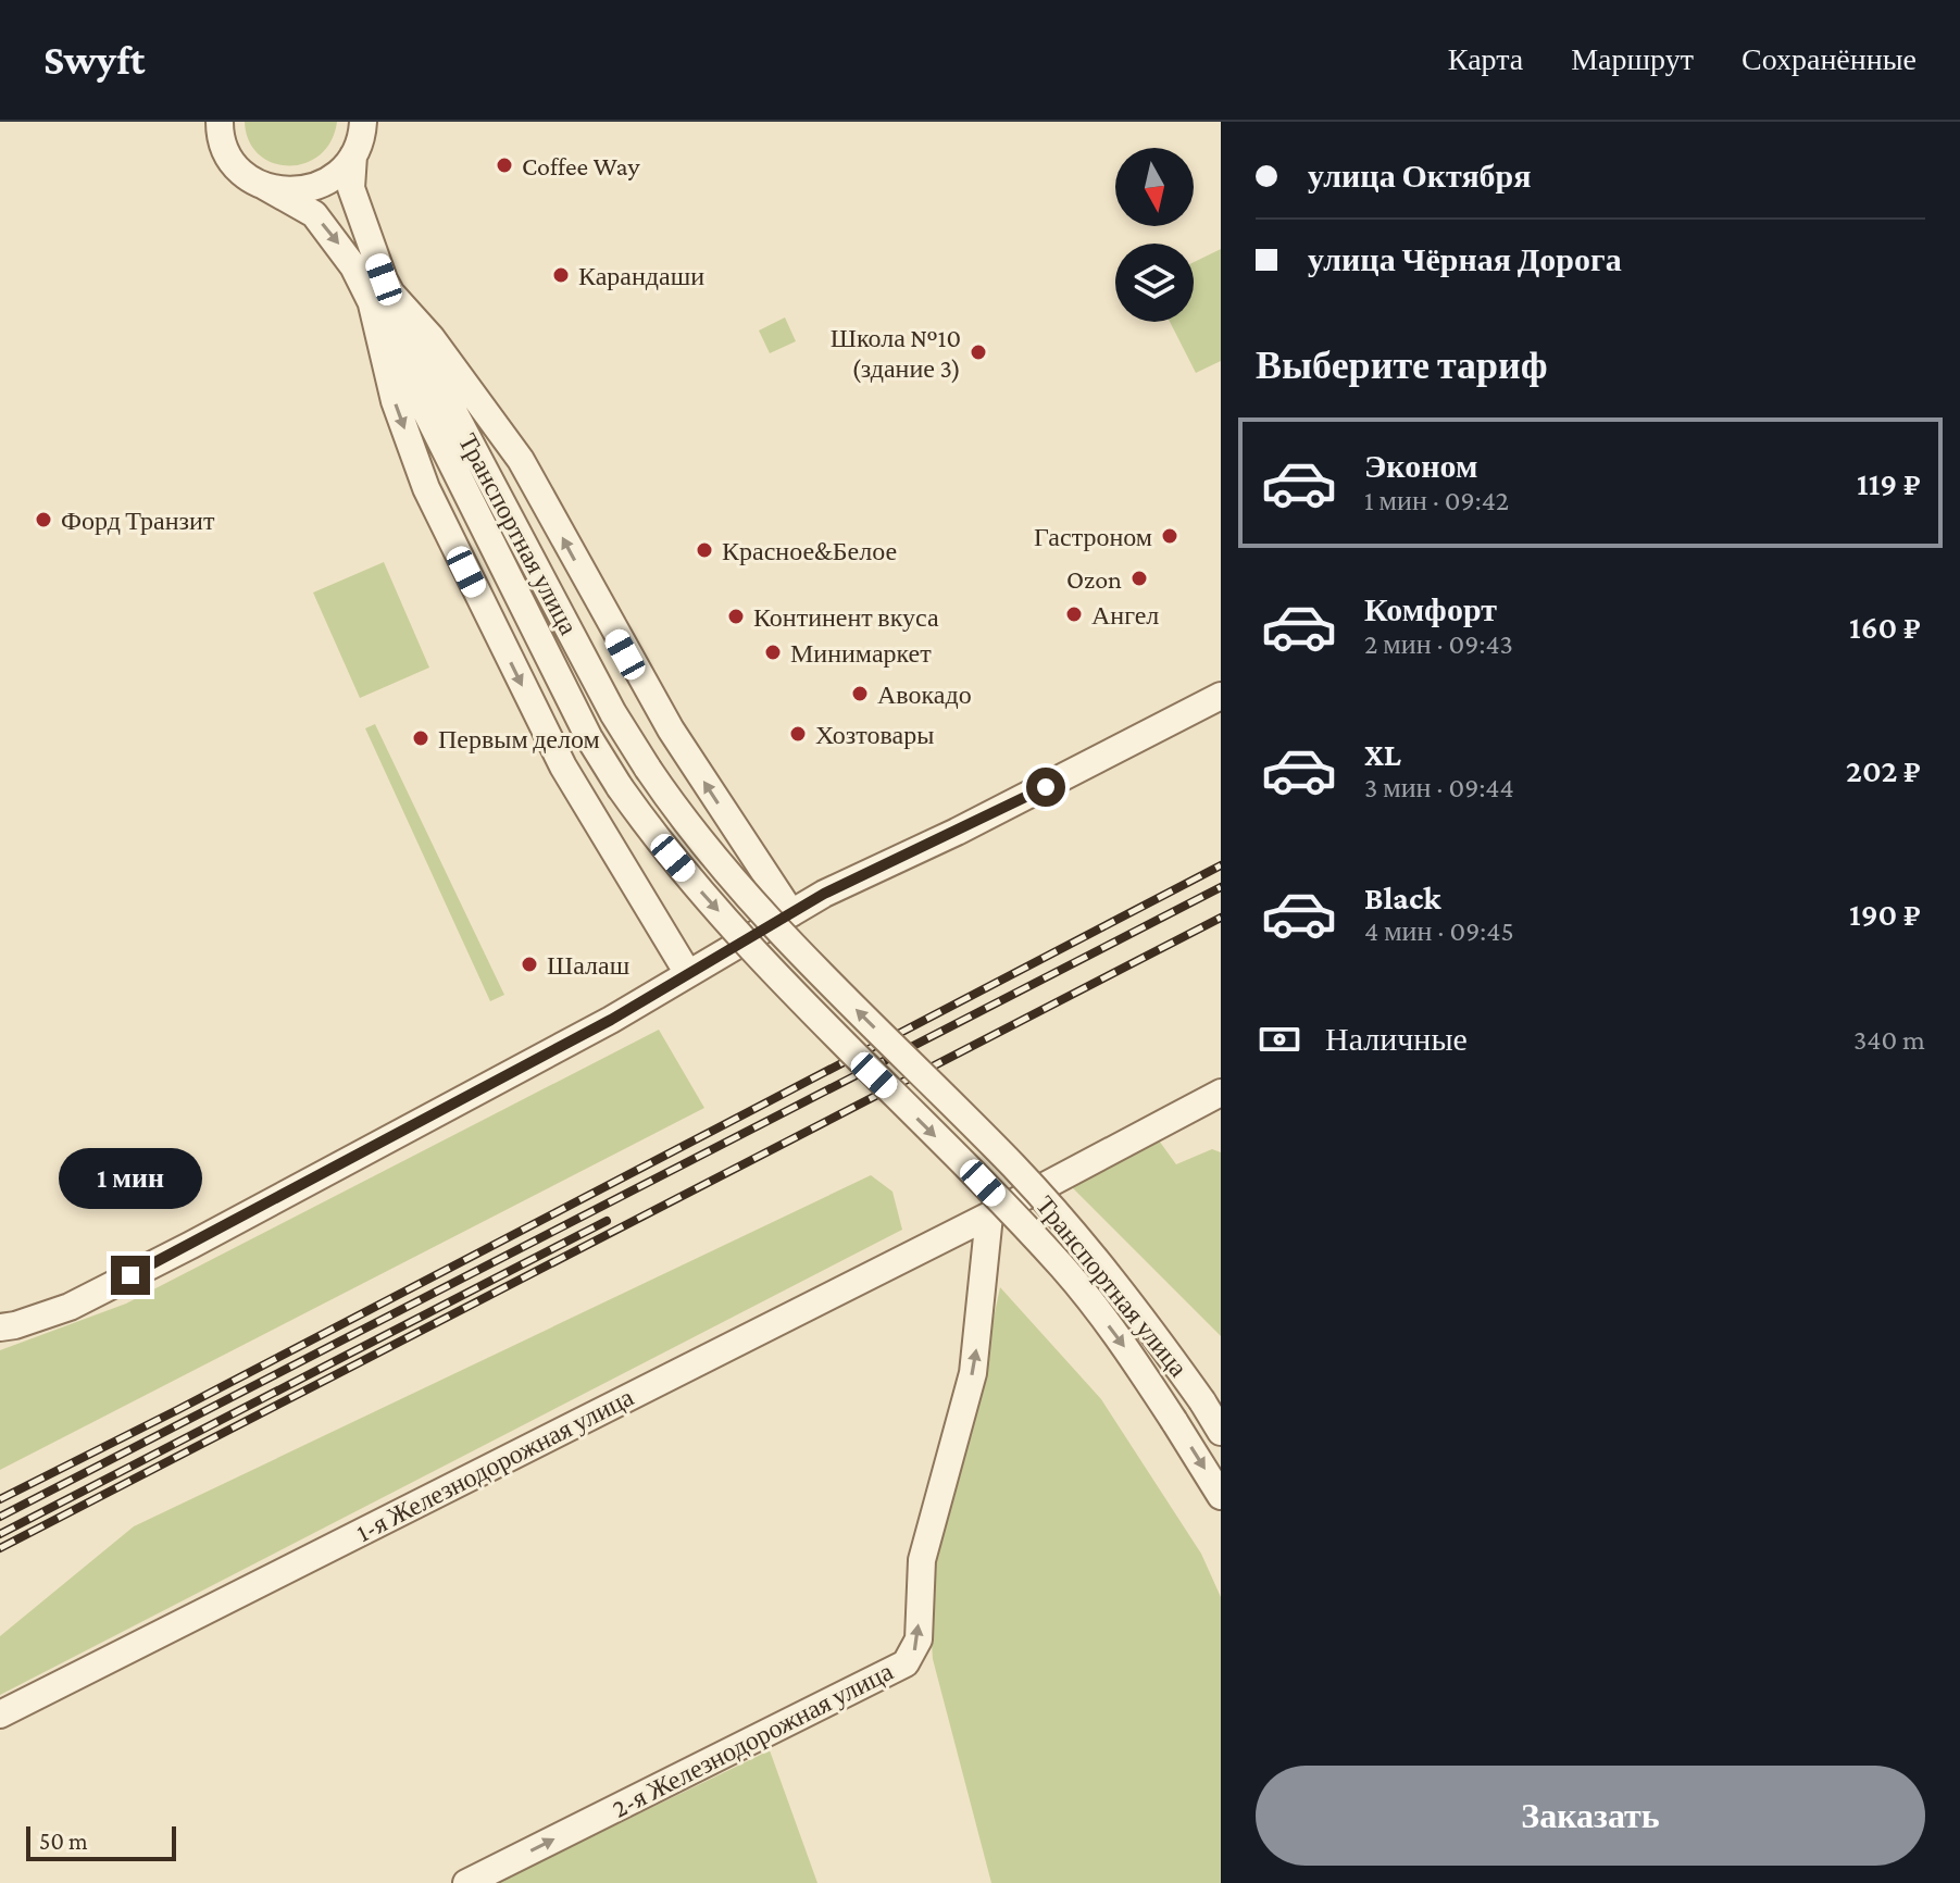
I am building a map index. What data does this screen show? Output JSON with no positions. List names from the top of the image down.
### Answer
{
  "streets": {
    "street": ["Транспортная улица", "1-я Железнодорожная улица", "2-я Железнодорожная улица"]
  },
  "crossings": [
    ["1-я Железнодорожная улица", "2-я Железнодорожная улица"]
  ],
  "one_way": ["2-я Железнодорожная улица"],
  "places": [
    "Coffee Way",
    "Карандаши",
    "Школа №10 (здание 3)",
    "Форд Транзит",
    "Гастроном",
    "Красное&Белое",
    "Ozon",
    "Ангел",
    "Континент вкуса",
    "Минимаркет",
    "Авокадо",
    "Хозтовары",
    "Первым делом",
    "Шалаш"
  ],
  "scale_bar": "50 m",
  "north": "bottom",
  "page": {
    "header": "Swyft",
    "nav": ["Карта", "Маршрут", "Сохранённые"],
    "banner": ["улица Октября", "улица Чёрная Дорога"],
    "heading": "Выберите тариф",
    "list": [
      {
        "name": "Эконом",
        "note": "1 мин · 09:42",
        "value": "119 ₽"
      },
      {
        "name": "Комфорт",
        "note": "2 мин · 09:43",
        "value": "160 ₽"
      },
      {
        "name": "XL",
        "note": "3 мин · 09:44",
        "value": "202 ₽"
      },
      {
        "name": "Black",
        "note": "4 мин · 09:45",
        "value": "190 ₽"
      }
    ],
    "pay": ["Наличные", "340 m"],
    "bubble": "1 мин",
    "buttons": "Заказать",
    "scale": "50 m"
  }
}
